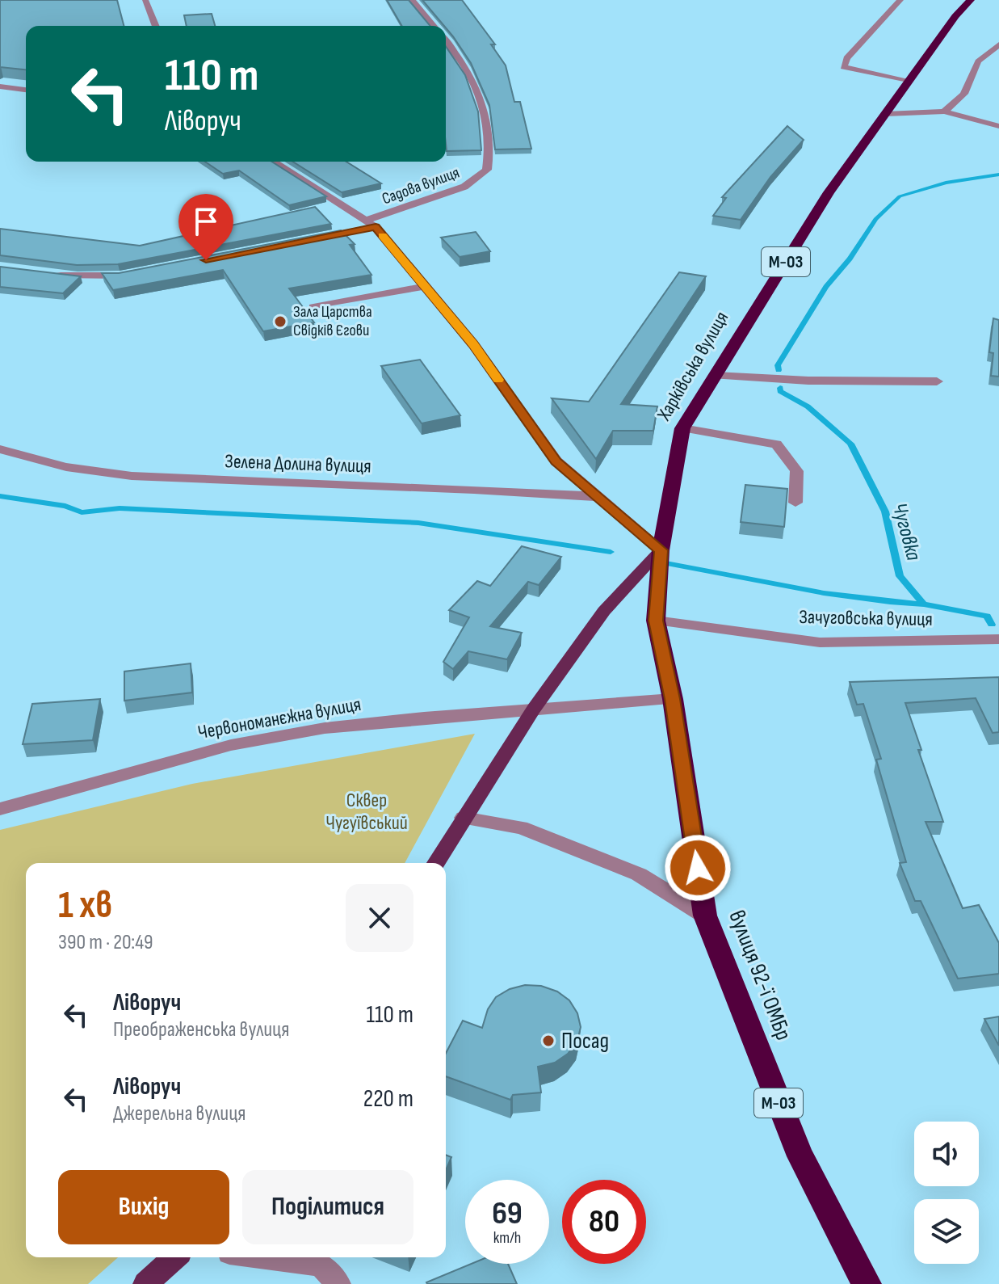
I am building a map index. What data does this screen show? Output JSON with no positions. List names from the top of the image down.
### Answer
{
  "streets": {
    "highway": ["М-03", "Харківська вулиця", "вулиця 92-ї ОМБр"],
    "street": [
      "Садова вулиця",
      "Зелена Долина вулиця",
      "Зачуговська вулиця",
      "Червономанєжна вулиця"
    ]
  },
  "crossings": [
    ["Харківська вулиця", "вулиця 92-ї ОМБр"],
    ["Зачуговська вулиця", "вулиця 92-ї ОМБр"],
    ["Червономанєжна вулиця", "вулиця 92-ї ОМБр"]
  ],
  "water": ["Чуговка"],
  "parks": ["Сквер Чугуївський"],
  "places": ["Зала Царства Свідків Єгови", "Посад"],
  "page": {
    "turn": ["110 m", "Ліворуч"],
    "heading": ["1 хв", "390 m · 20:49"],
    "list": [
      {
        "name": "Ліворуч",
        "note": "Преображенська вулиця",
        "value": "110 m"
      },
      {
        "name": "Ліворуч",
        "note": "Джерельна вулиця",
        "value": "220 m"
      }
    ],
    "buttons": ["Вихід", "Поділитися"],
    "speed": "69 km/h",
    "limit": "80"
  }
}
